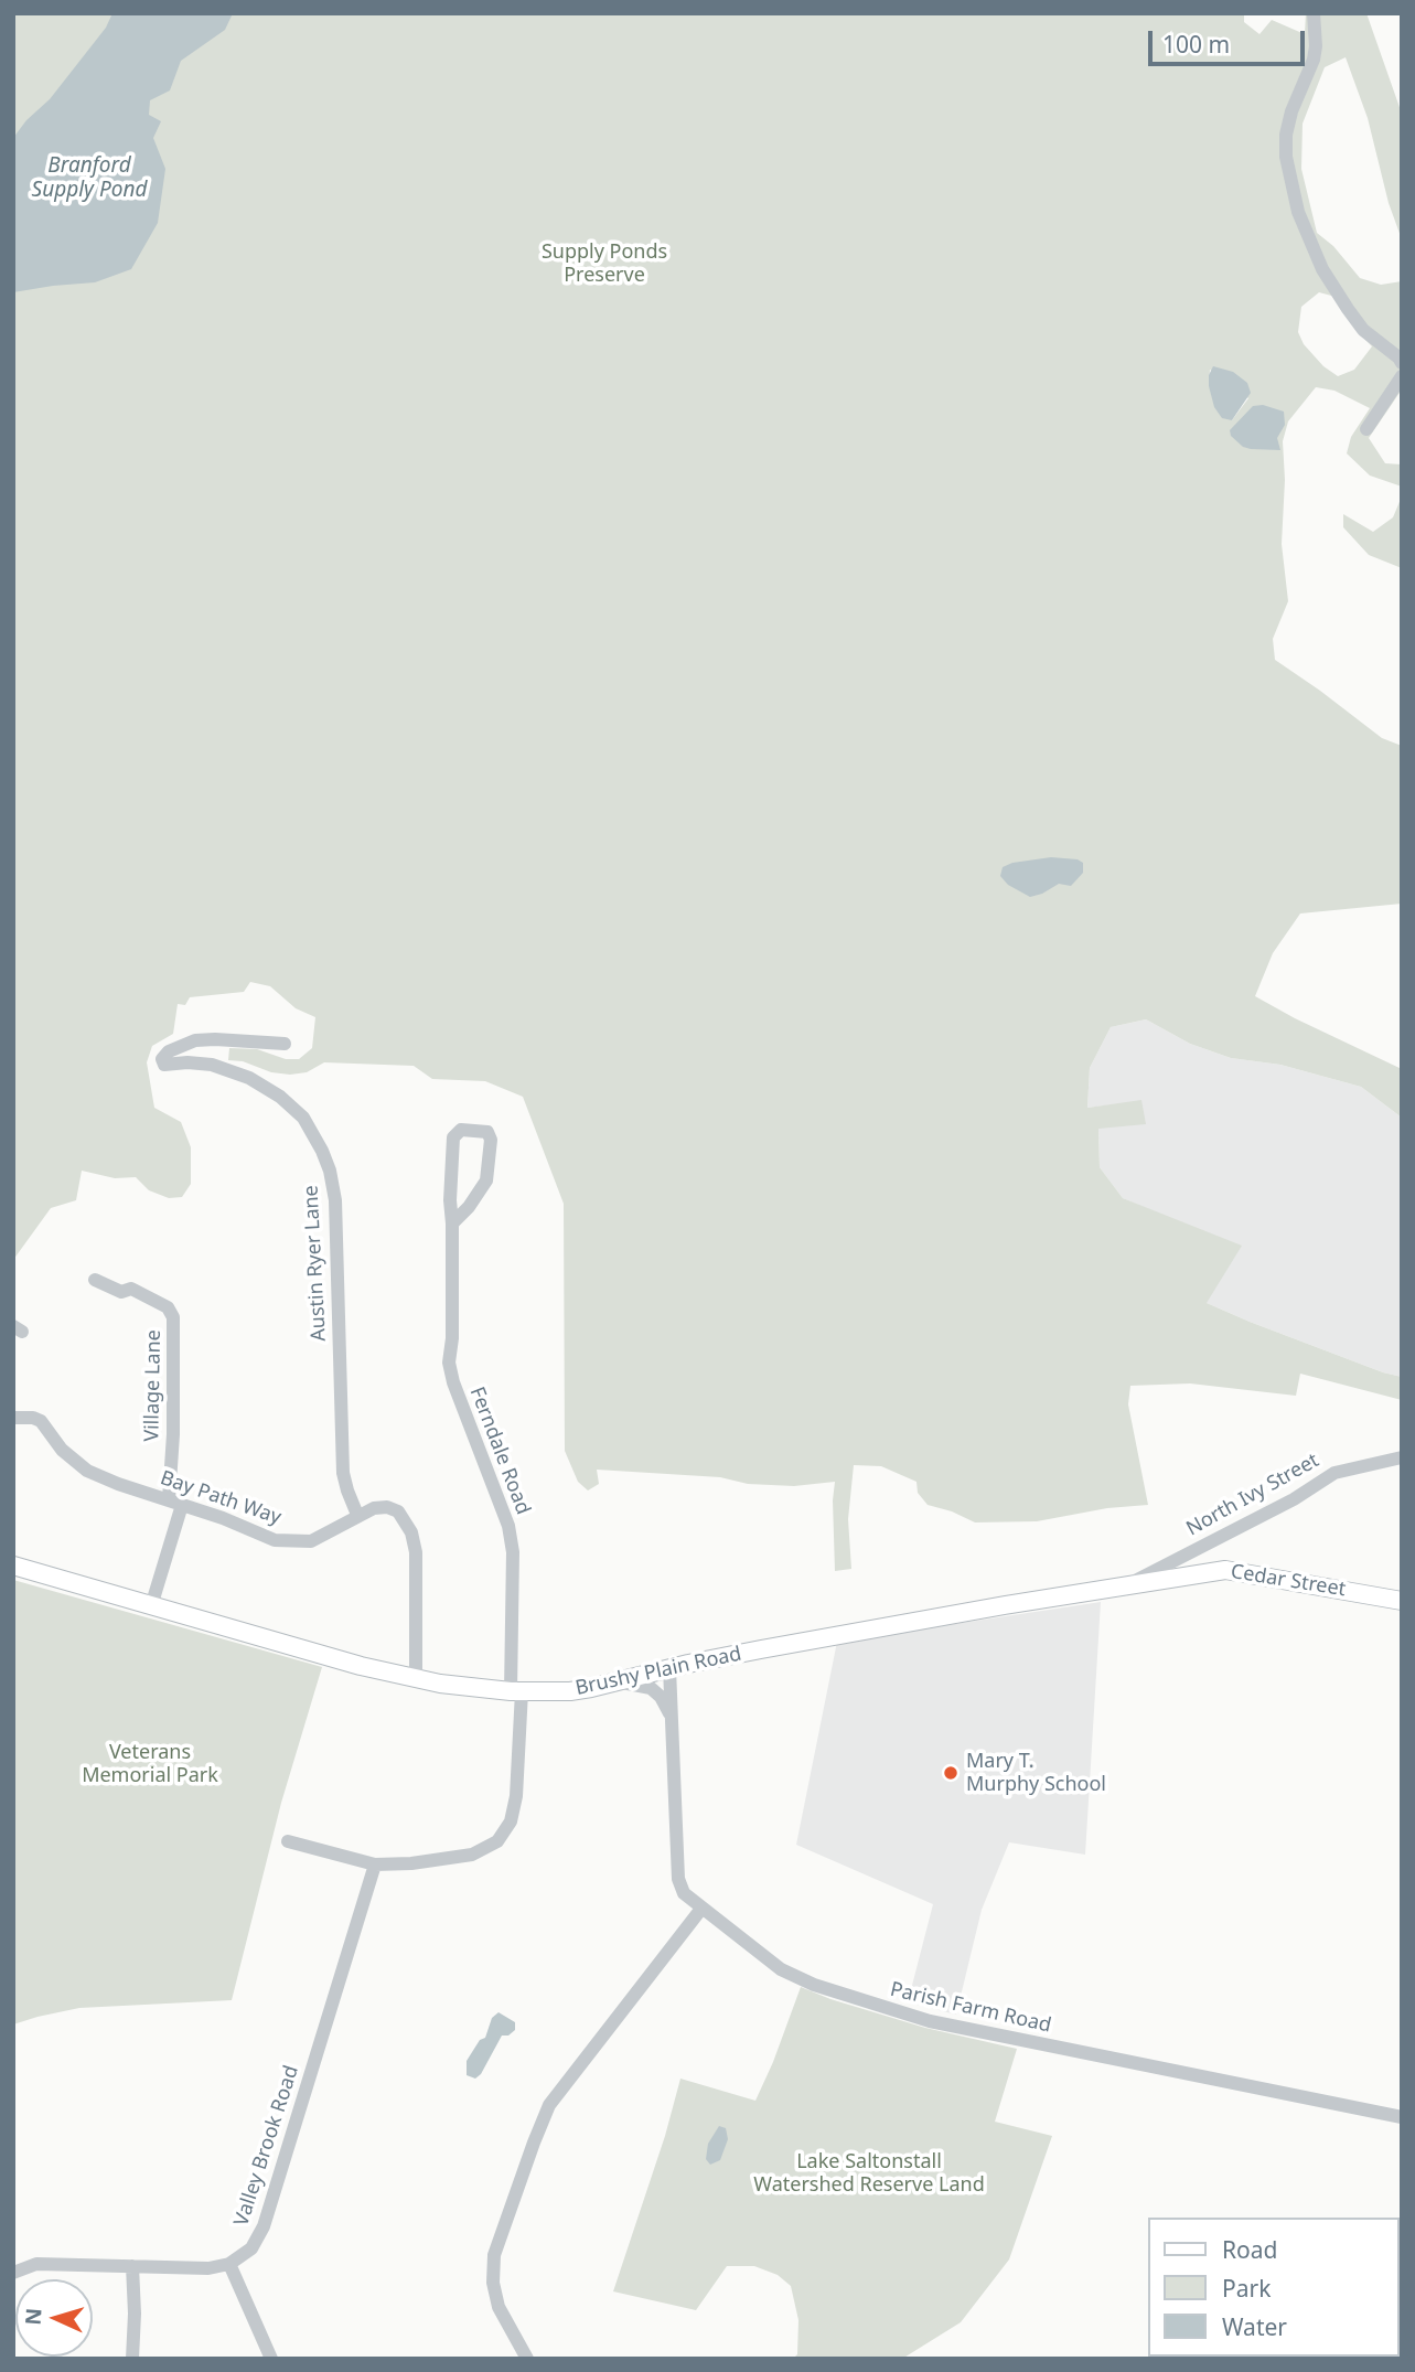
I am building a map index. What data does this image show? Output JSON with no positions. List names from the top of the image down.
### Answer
{
  "streets": {
    "main road": ["Cedar Street", "Brushy Plain Road"],
    "street": [
      "Austin Ryer Lane",
      "Village Lane",
      "Ferndale Road",
      "North Ivy Street",
      "Bay Path Way",
      "Parish Farm Road",
      "Valley Brook Road"
    ]
  },
  "crossings": [
    ["Austin Ryer Lane", "Bay Path Way"],
    ["Village Lane", "Bay Path Way"],
    ["Village Lane", "Brushy Plain Road"],
    ["Ferndale Road", "Brushy Plain Road"],
    ["Ferndale Road", "Valley Brook Road"],
    ["North Ivy Street", "Cedar Street"],
    ["North Ivy Street", "Brushy Plain Road"],
    ["Bay Path Way", "Brushy Plain Road"],
    ["Cedar Street", "Brushy Plain Road"],
    ["Brushy Plain Road", "Parish Farm Road"]
  ],
  "water": ["Branford Supply Pond"],
  "parks": ["Supply Ponds Preserve", "Veterans Memorial Park", "Lake Saltonstall Watershed Reserve Land"],
  "places": ["Mary T. Murphy School"],
  "legend": ["Road", "Park", "Water"],
  "scale_bar": "100 m",
  "north": "left"
}
